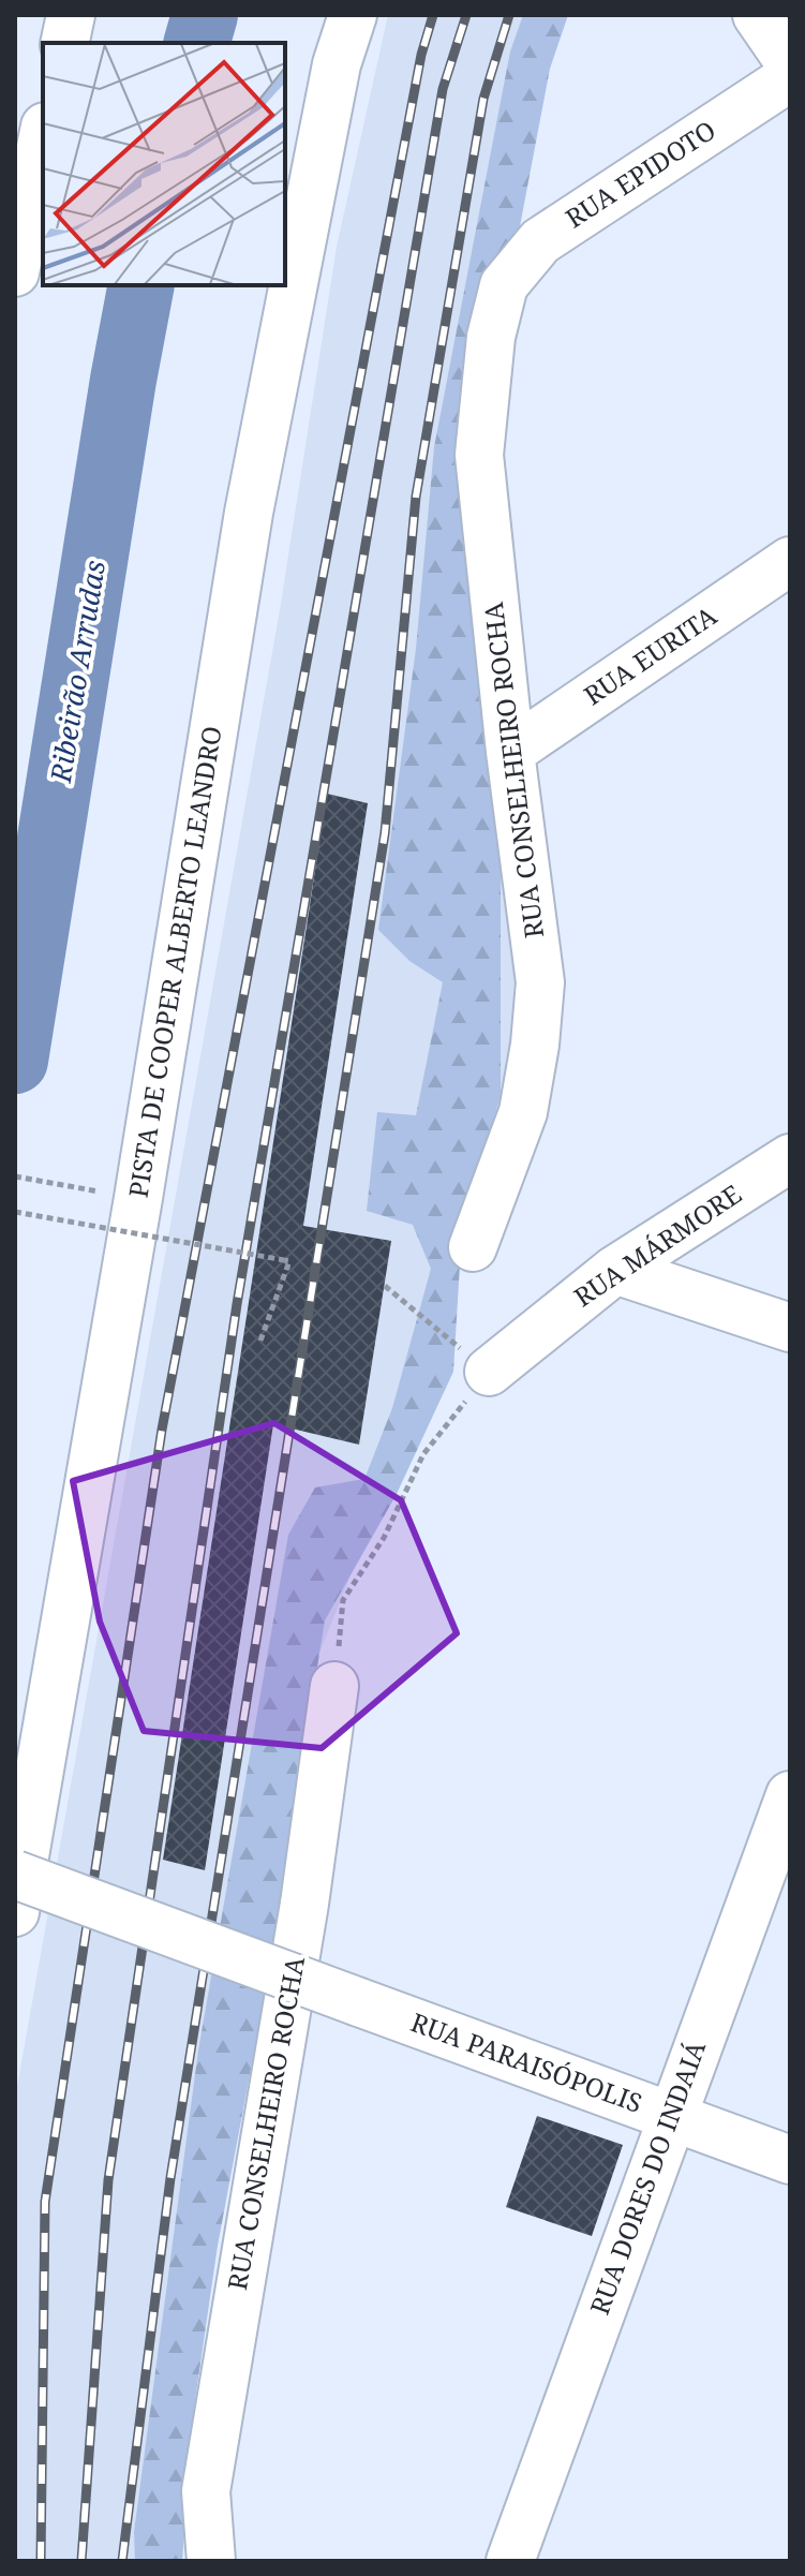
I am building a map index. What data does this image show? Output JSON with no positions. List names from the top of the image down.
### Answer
{
  "streets": {
    "street": [
      "RUA EPIDOTO",
      "RUA EURITA",
      "RUA CONSELHEIRO ROCHA",
      "PISTA DE COOPER ALBERTO LEANDRO",
      "RUA MÁRMORE",
      "RUA PARAISÓPOLIS",
      "RUA DORES DO INDAIÁ"
    ]
  },
  "crossings": [
    ["RUA EPIDOTO", "RUA CONSELHEIRO ROCHA"],
    ["RUA EURITA", "RUA CONSELHEIRO ROCHA"],
    ["RUA PARAISÓPOLIS", "RUA DORES DO INDAIÁ"]
  ],
  "water": ["Ribeirão Arrudas"]
}
